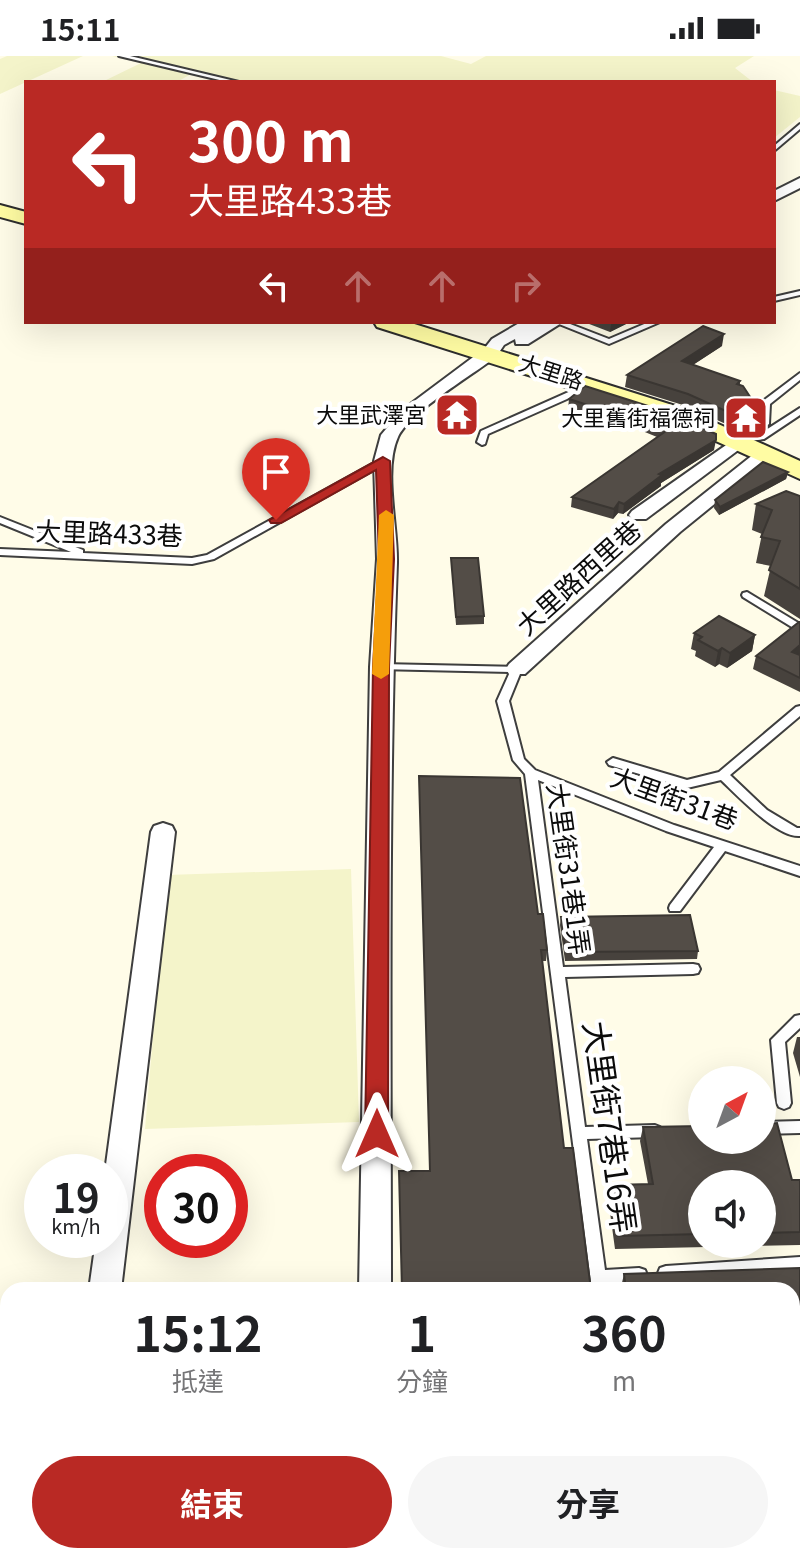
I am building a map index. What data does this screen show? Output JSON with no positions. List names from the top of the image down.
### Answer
{
  "streets": {
    "street": ["大里路", "大里路西里巷"],
    "lane": [
      "大里路433巷",
      "大里街31巷",
      "大里街31巷1弄",
      "大里街7巷16弄"
    ]
  },
  "crossings": [
    ["大里路", "大里路西里巷"],
    ["大里路西里巷", "大里街31巷"],
    ["大里路西里巷", "大里街31巷1弄"],
    ["大里街31巷", "大里街31巷1弄"],
    ["大里街31巷1弄", "大里街7巷16弄"]
  ],
  "places": {
    "temple": ["大里武澤宮", "大里舊街福德祠"]
  },
  "north": "top right",
  "page": {
    "status": "15:11",
    "turn": ["300 m", "大里路433巷"],
    "speed": "19 km/h",
    "limit": "30",
    "eta": [
      "15:12",
      "抵達",
      "1",
      "分鐘",
      "360",
      "m"
    ],
    "buttons": ["結束", "分享"]
  }
}
